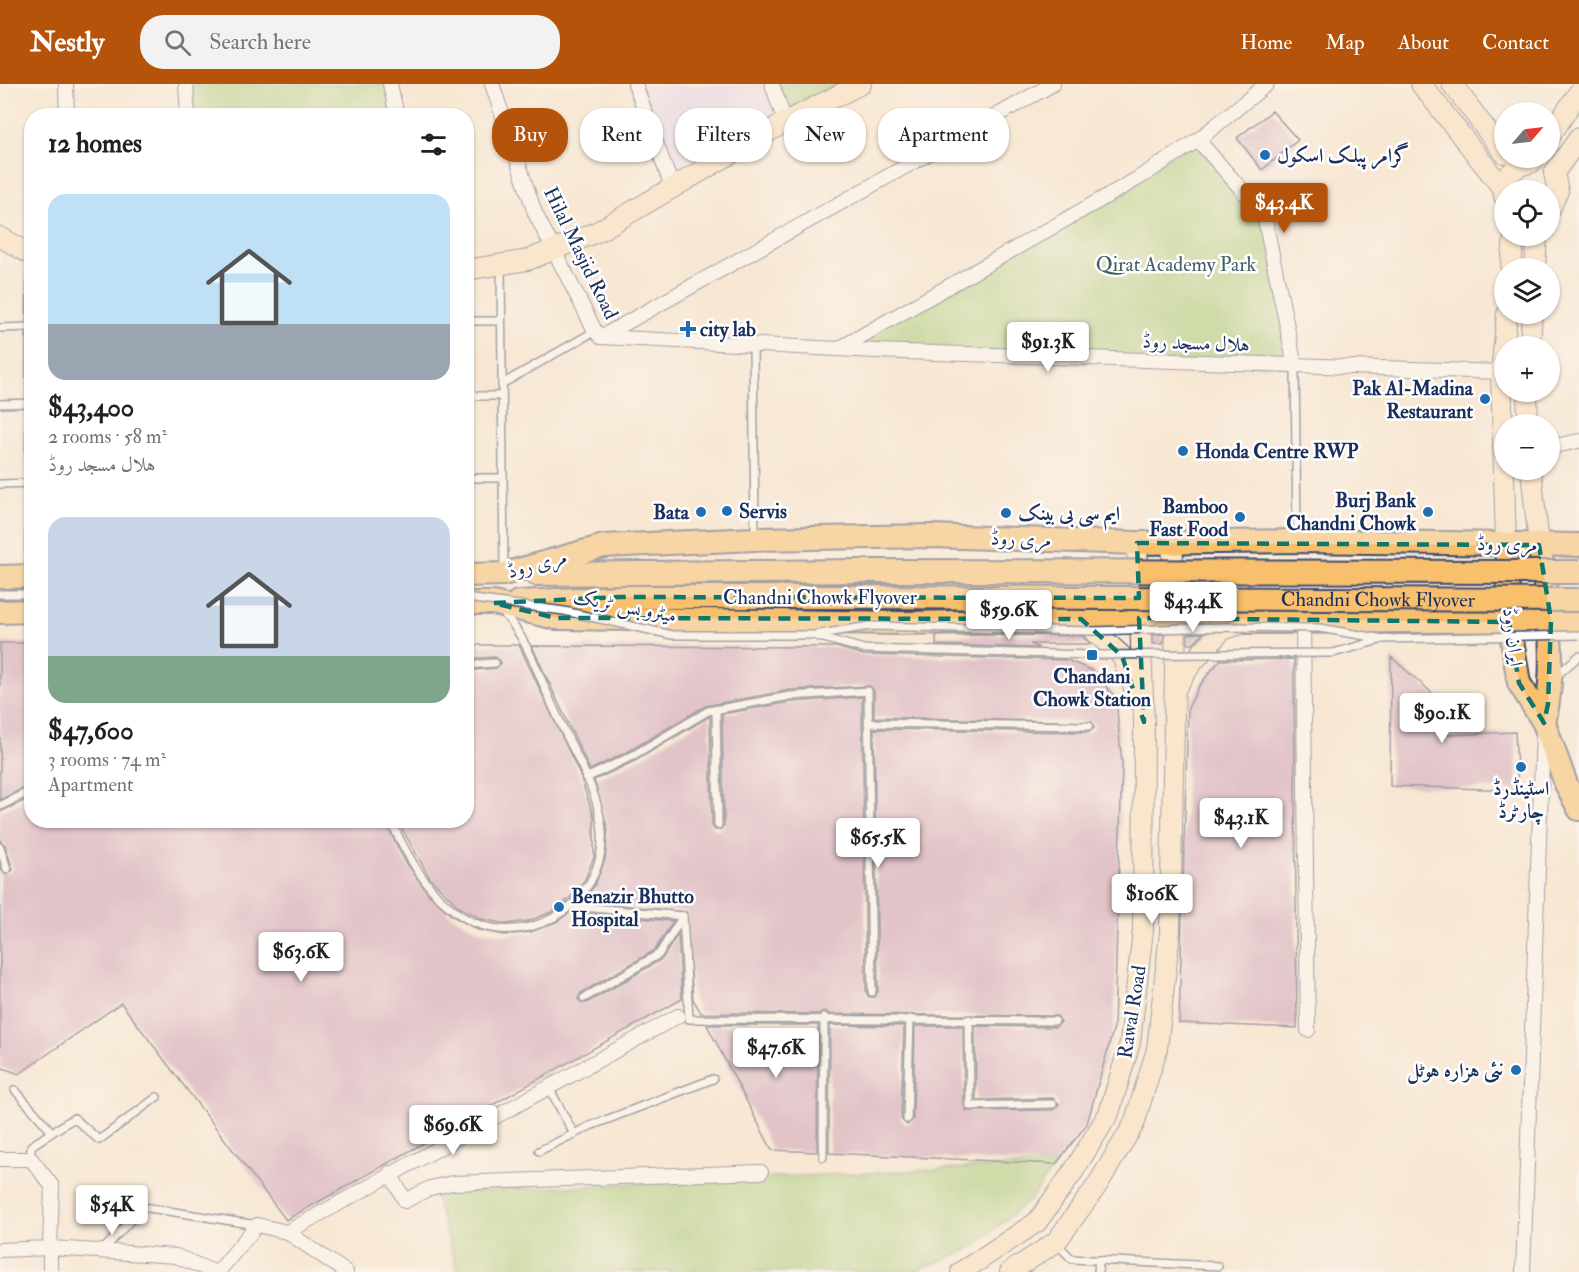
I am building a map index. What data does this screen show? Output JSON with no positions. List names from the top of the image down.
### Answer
{
  "streets": {
    "main road": [
      "مری روڈ",
      "Chandni Chowk Flyover",
      "ایران روڈ",
      "Rawal Road"
    ],
    "street": ["Hilal Masjid Road", "ہلال مسجد روڈ"],
    "lane": ["میٹرو بس ٹریک"]
  },
  "crossings": [
    ["Hilal Masjid Road", "ہلال مسجد روڈ"],
    ["مری روڈ", "Chandni Chowk Flyover"],
    ["مری روڈ", "ایران روڈ"],
    ["مری روڈ", "Rawal Road"]
  ],
  "parks": ["Qirat Academy Park"],
  "places": {
    "other": [
      "گرامر پبلک اسکول",
      "Pak Al-Madina Restaurant",
      "Honda Centre RWP",
      "Servis",
      "Bata",
      "Burj Bank Chandni Chowk",
      "ایم سی بی بینک",
      "Bamboo Fast Food",
      "اسٹینڈرڈ چارٹرڈ",
      "Benazir Bhutto Hospital",
      "نئی ہزارہ ہوٹل"
    ],
    "health": ["city lab"],
    "transit": ["Chandani Chowk Station"]
  },
  "north": "top right",
  "page": {
    "header": "Nestly",
    "search": "Search here",
    "nav": [
      "Home",
      "Map",
      "About",
      "Contact"
    ],
    "map_buttons": ["+", "−"],
    "chip": [
      "Buy",
      "Rent",
      "Filters",
      "New",
      "Apartment"
    ],
    "heading": "12 homes",
    "list": [
      {
        "name": "$43,400",
        "note": "2 rooms · 58 m² · ہلال مسجد روڈ"
      },
      {
        "name": "$47,600",
        "note": "3 rooms · 74 m² · Apartment"
      }
    ],
    "price": [
      "$43.4K",
      "$91.3K",
      "$43.4K",
      "$59.6K",
      "$90.1K",
      "$43.1K",
      "$65.5K",
      "$106K",
      "$63.6K",
      "$47.6K",
      "$69.6K",
      "$54K"
    ]
  }
}
